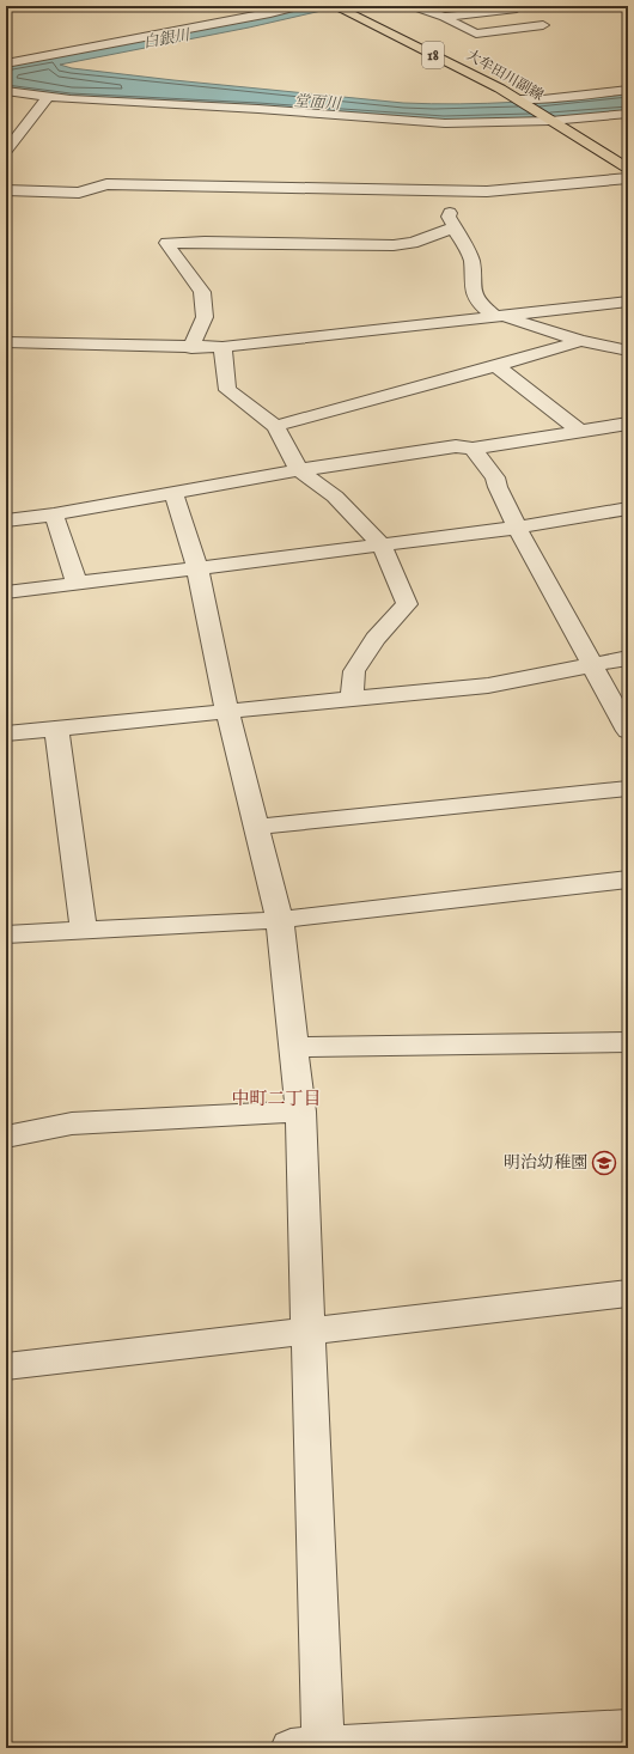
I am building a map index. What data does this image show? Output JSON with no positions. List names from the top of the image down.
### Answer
{
  "streets": {
    "main road": ["18", "大牟田川副線"]
  },
  "districts": ["中町二丁目"],
  "water": ["白銀川", "堂面川"],
  "places": {
    "school or university": ["明治幼稚園"]
  }
}
